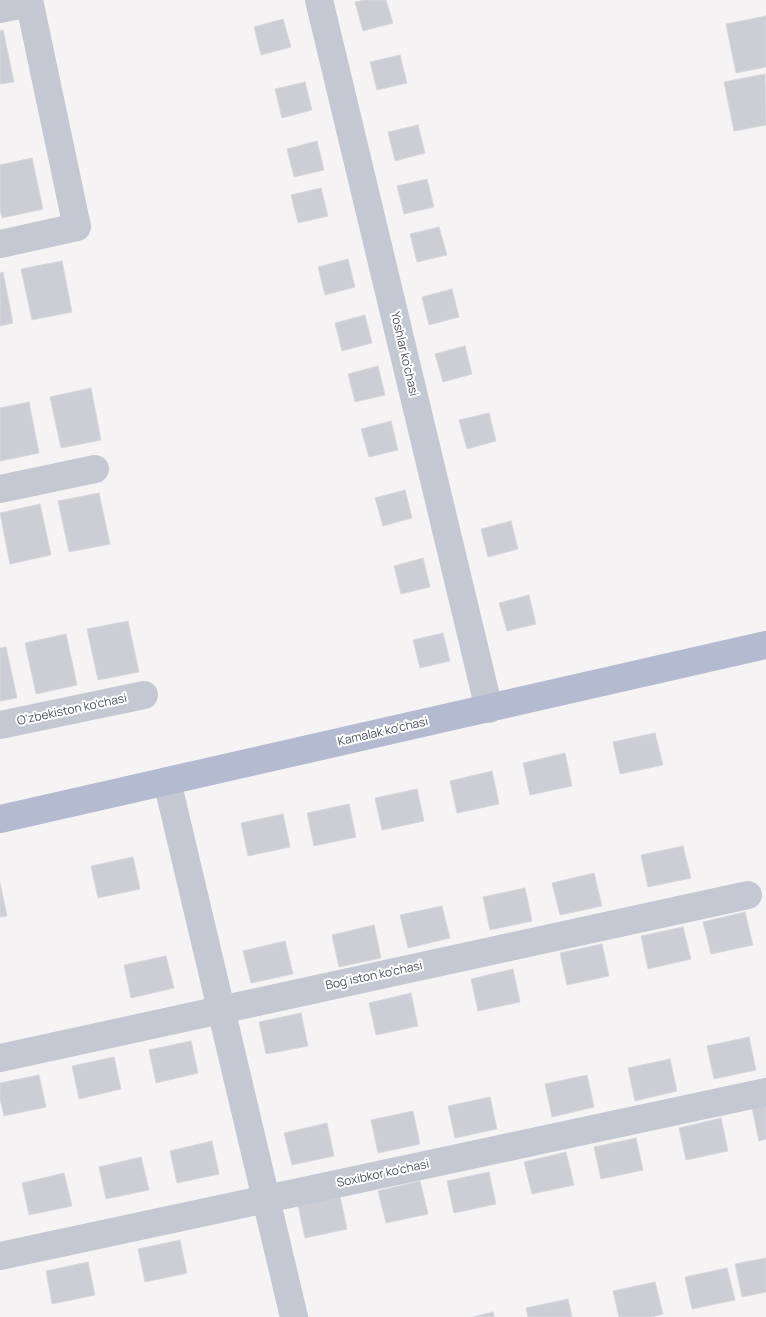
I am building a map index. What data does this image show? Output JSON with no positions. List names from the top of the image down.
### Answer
{
  "streets": {
    "main road": ["Kamalak ko'chasi"],
    "street": [
      "Yoshlar ko'chasi",
      "O'zbekiston ko'chasi",
      "Bog'iston ko'chasi",
      "Soxibkor ko'chasi"
    ]
  },
  "crossings": [
    ["Yoshlar ko'chasi", "Kamalak ko'chasi"]
  ]
}
